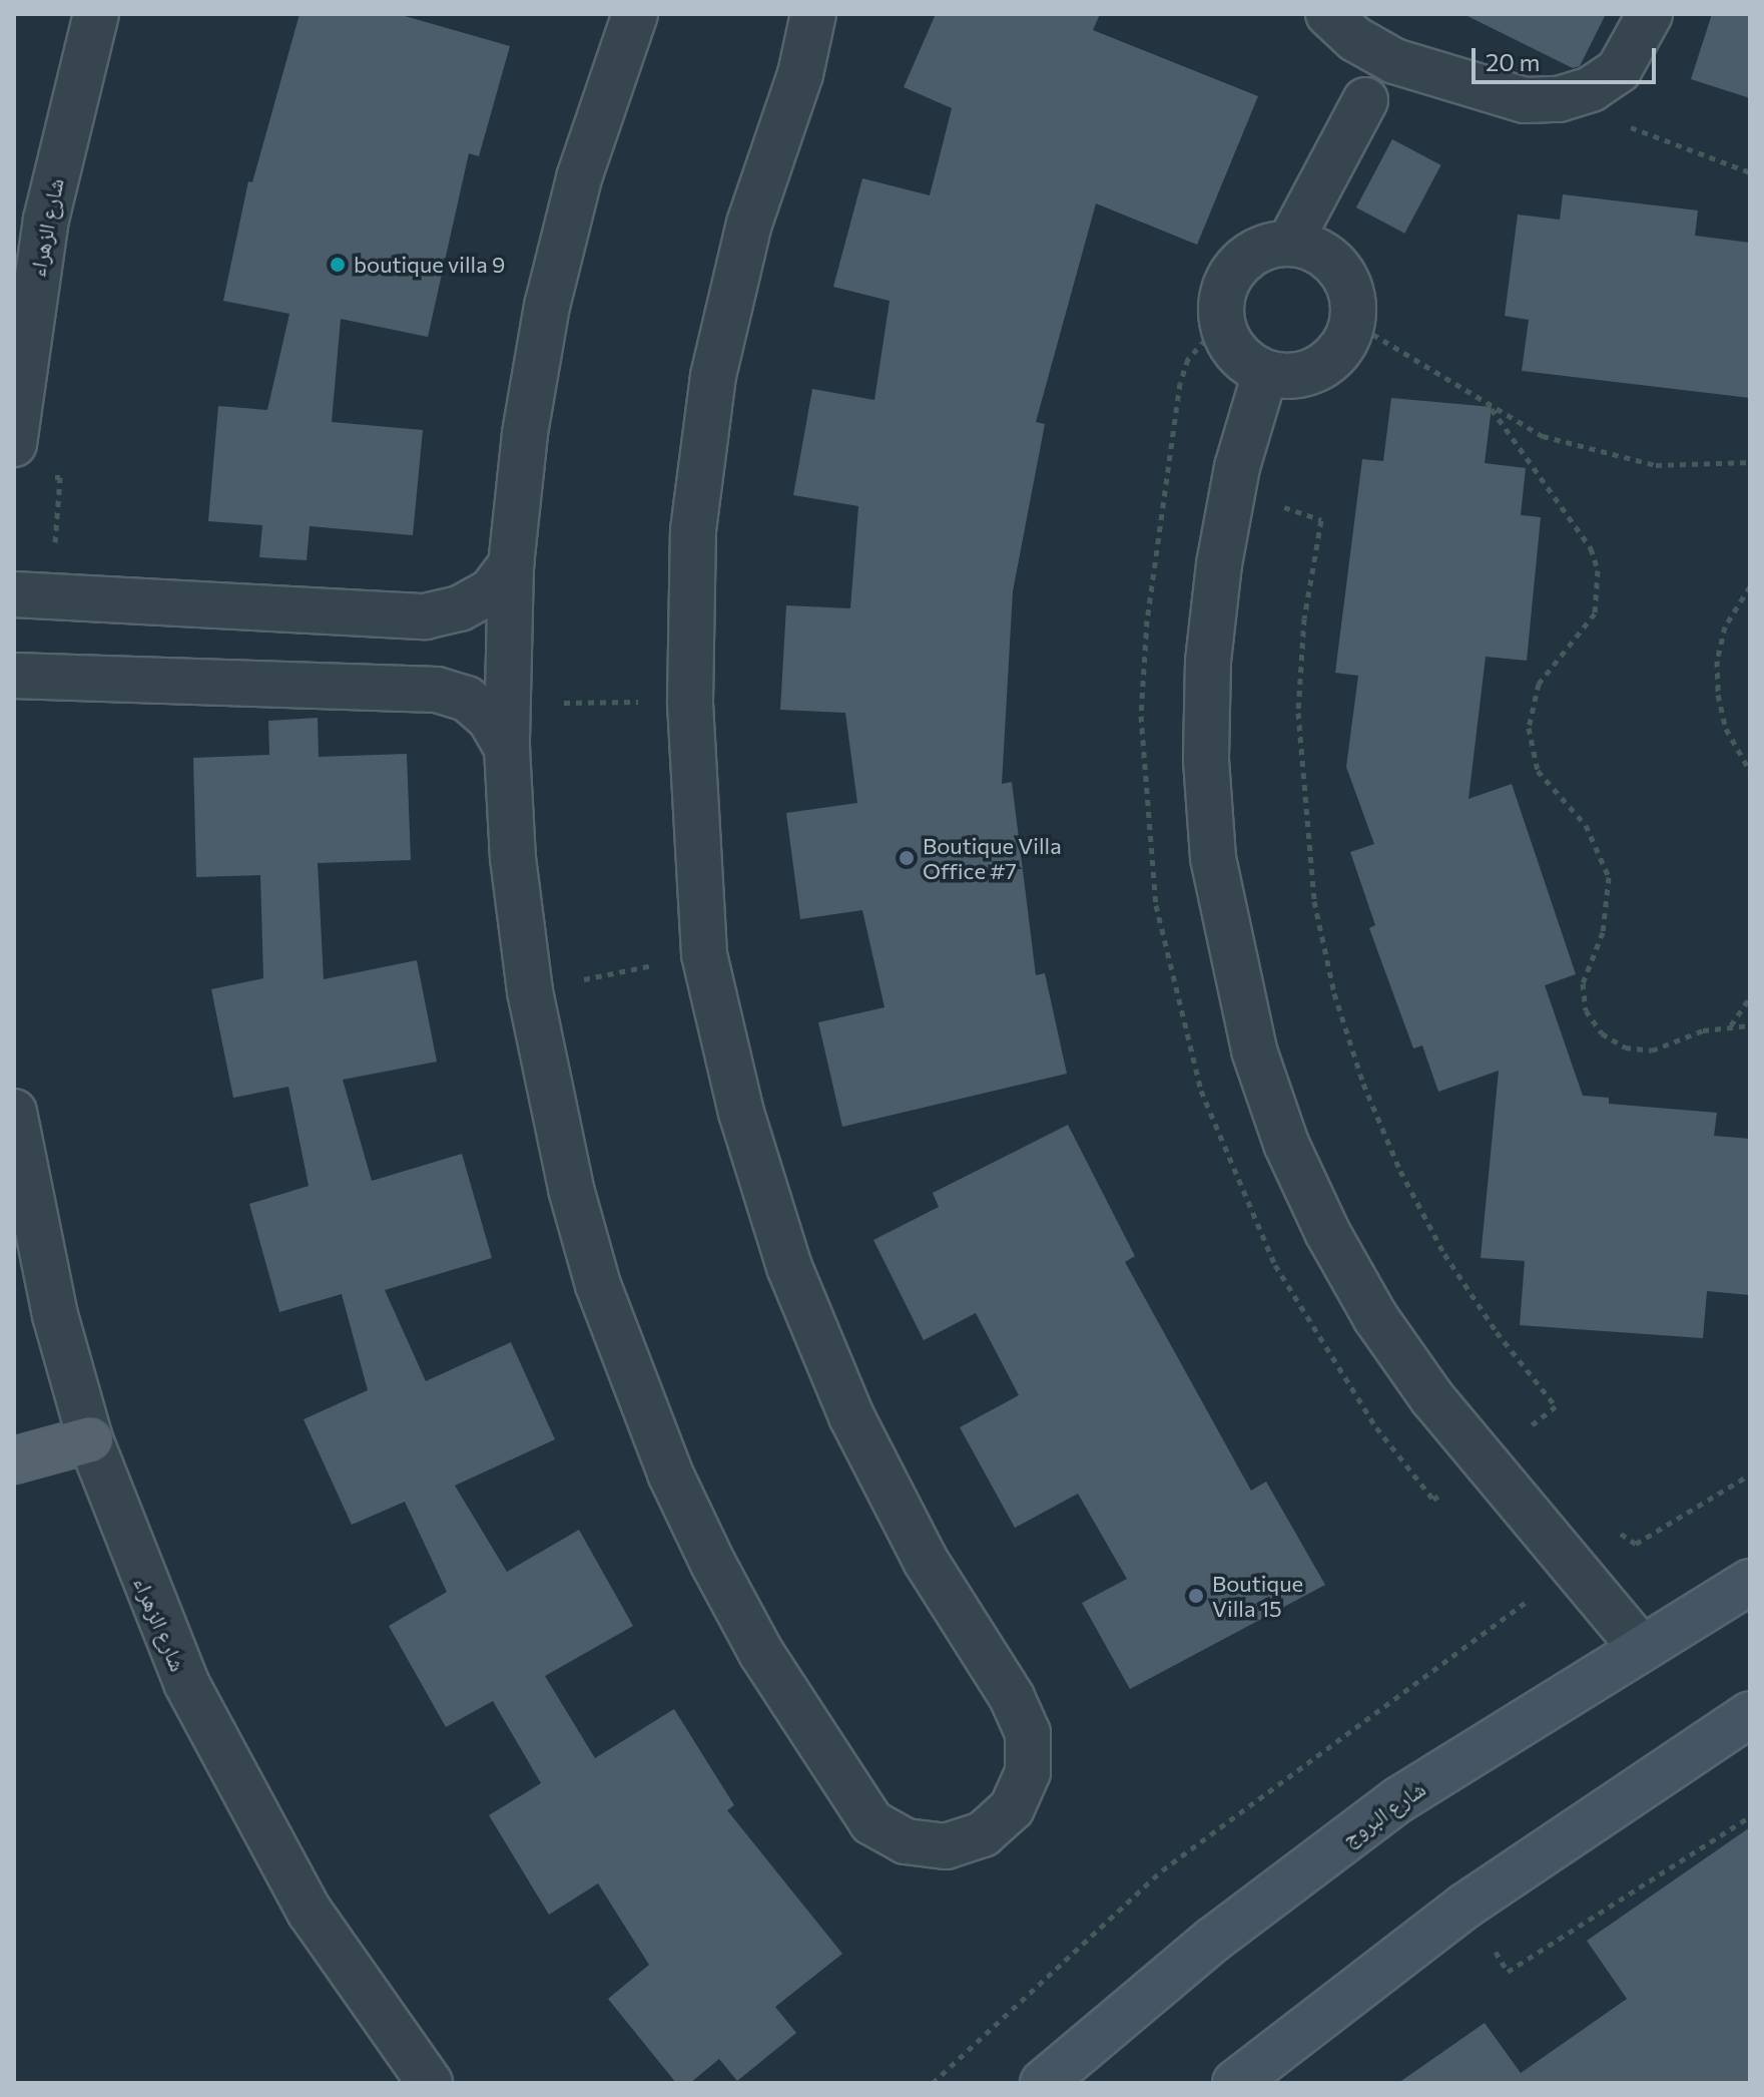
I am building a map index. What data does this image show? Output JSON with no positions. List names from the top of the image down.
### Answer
{
  "streets": {
    "street": ["شارع الزهراء", "شارع البروج"]
  },
  "places": ["boutique villa 9", "Boutique Villa Office #7", "Boutique Villa 15"],
  "scale_bar": "20 m"
}
